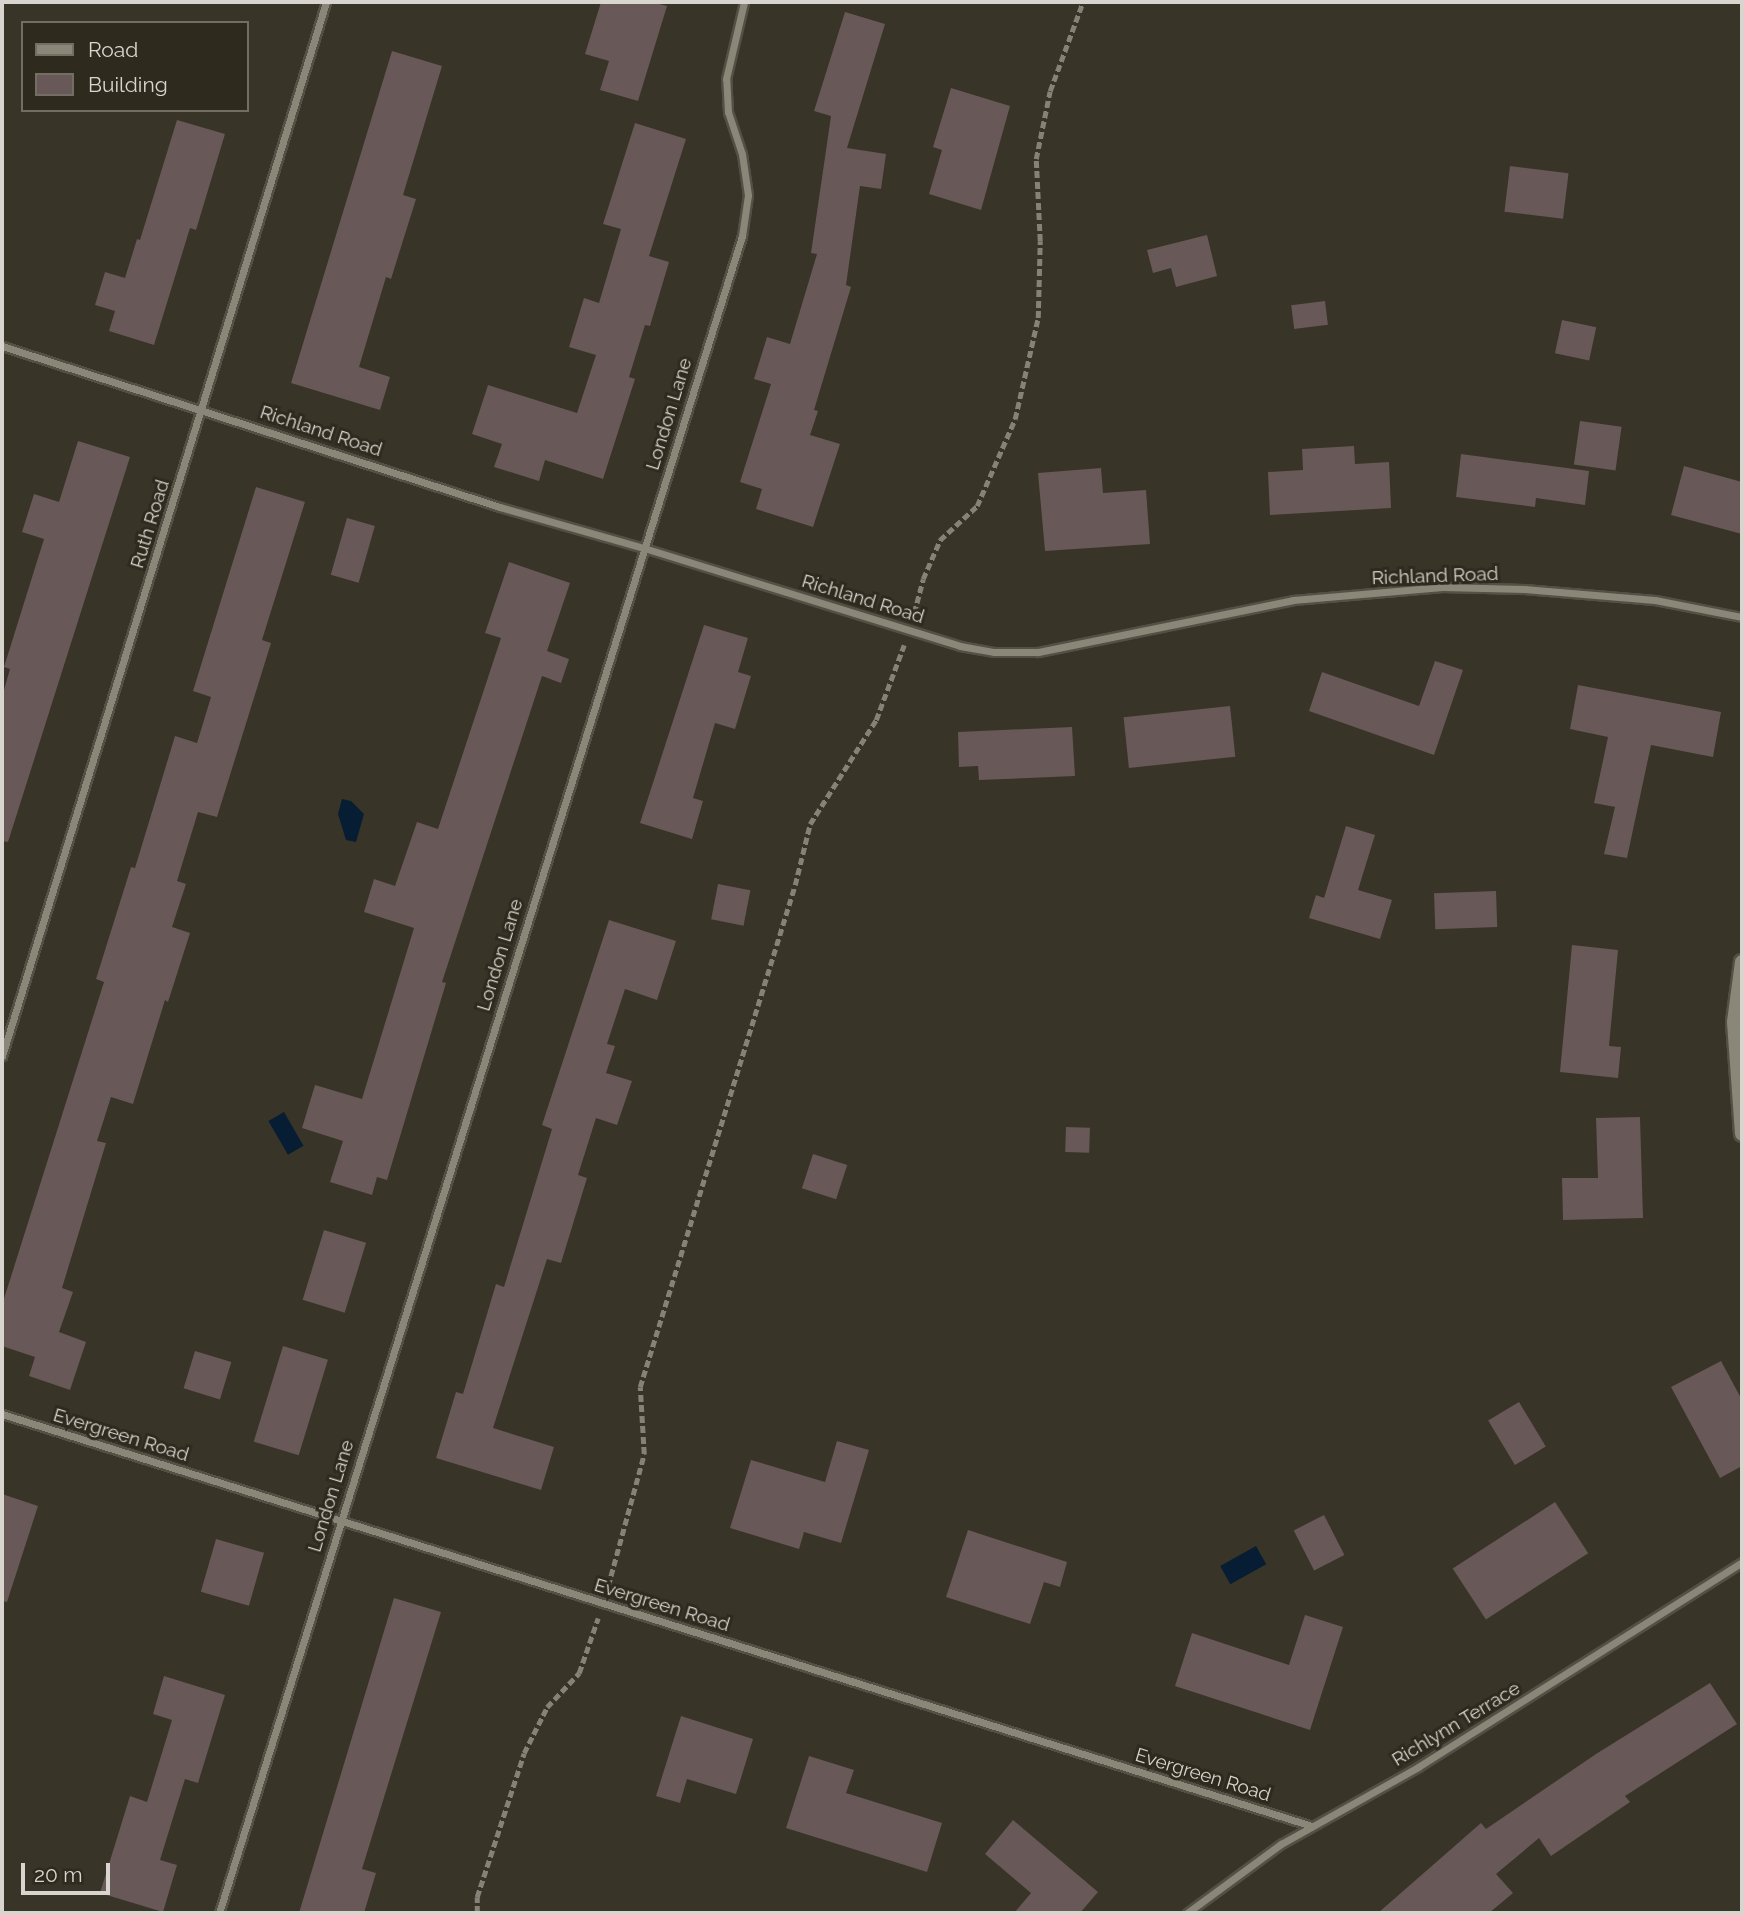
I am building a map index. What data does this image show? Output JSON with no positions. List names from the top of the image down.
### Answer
{
  "streets": {
    "street": [
      "London Lane",
      "Richland Road",
      "Ruth Road",
      "Evergreen Road",
      "Richlynn Terrace"
    ]
  },
  "crossings": [
    ["London Lane", "Richland Road"],
    ["London Lane", "Evergreen Road"],
    ["Richland Road", "Ruth Road"],
    ["Evergreen Road", "Richlynn Terrace"]
  ],
  "legend": ["Road", "Building"],
  "scale_bar": "20 m"
}
